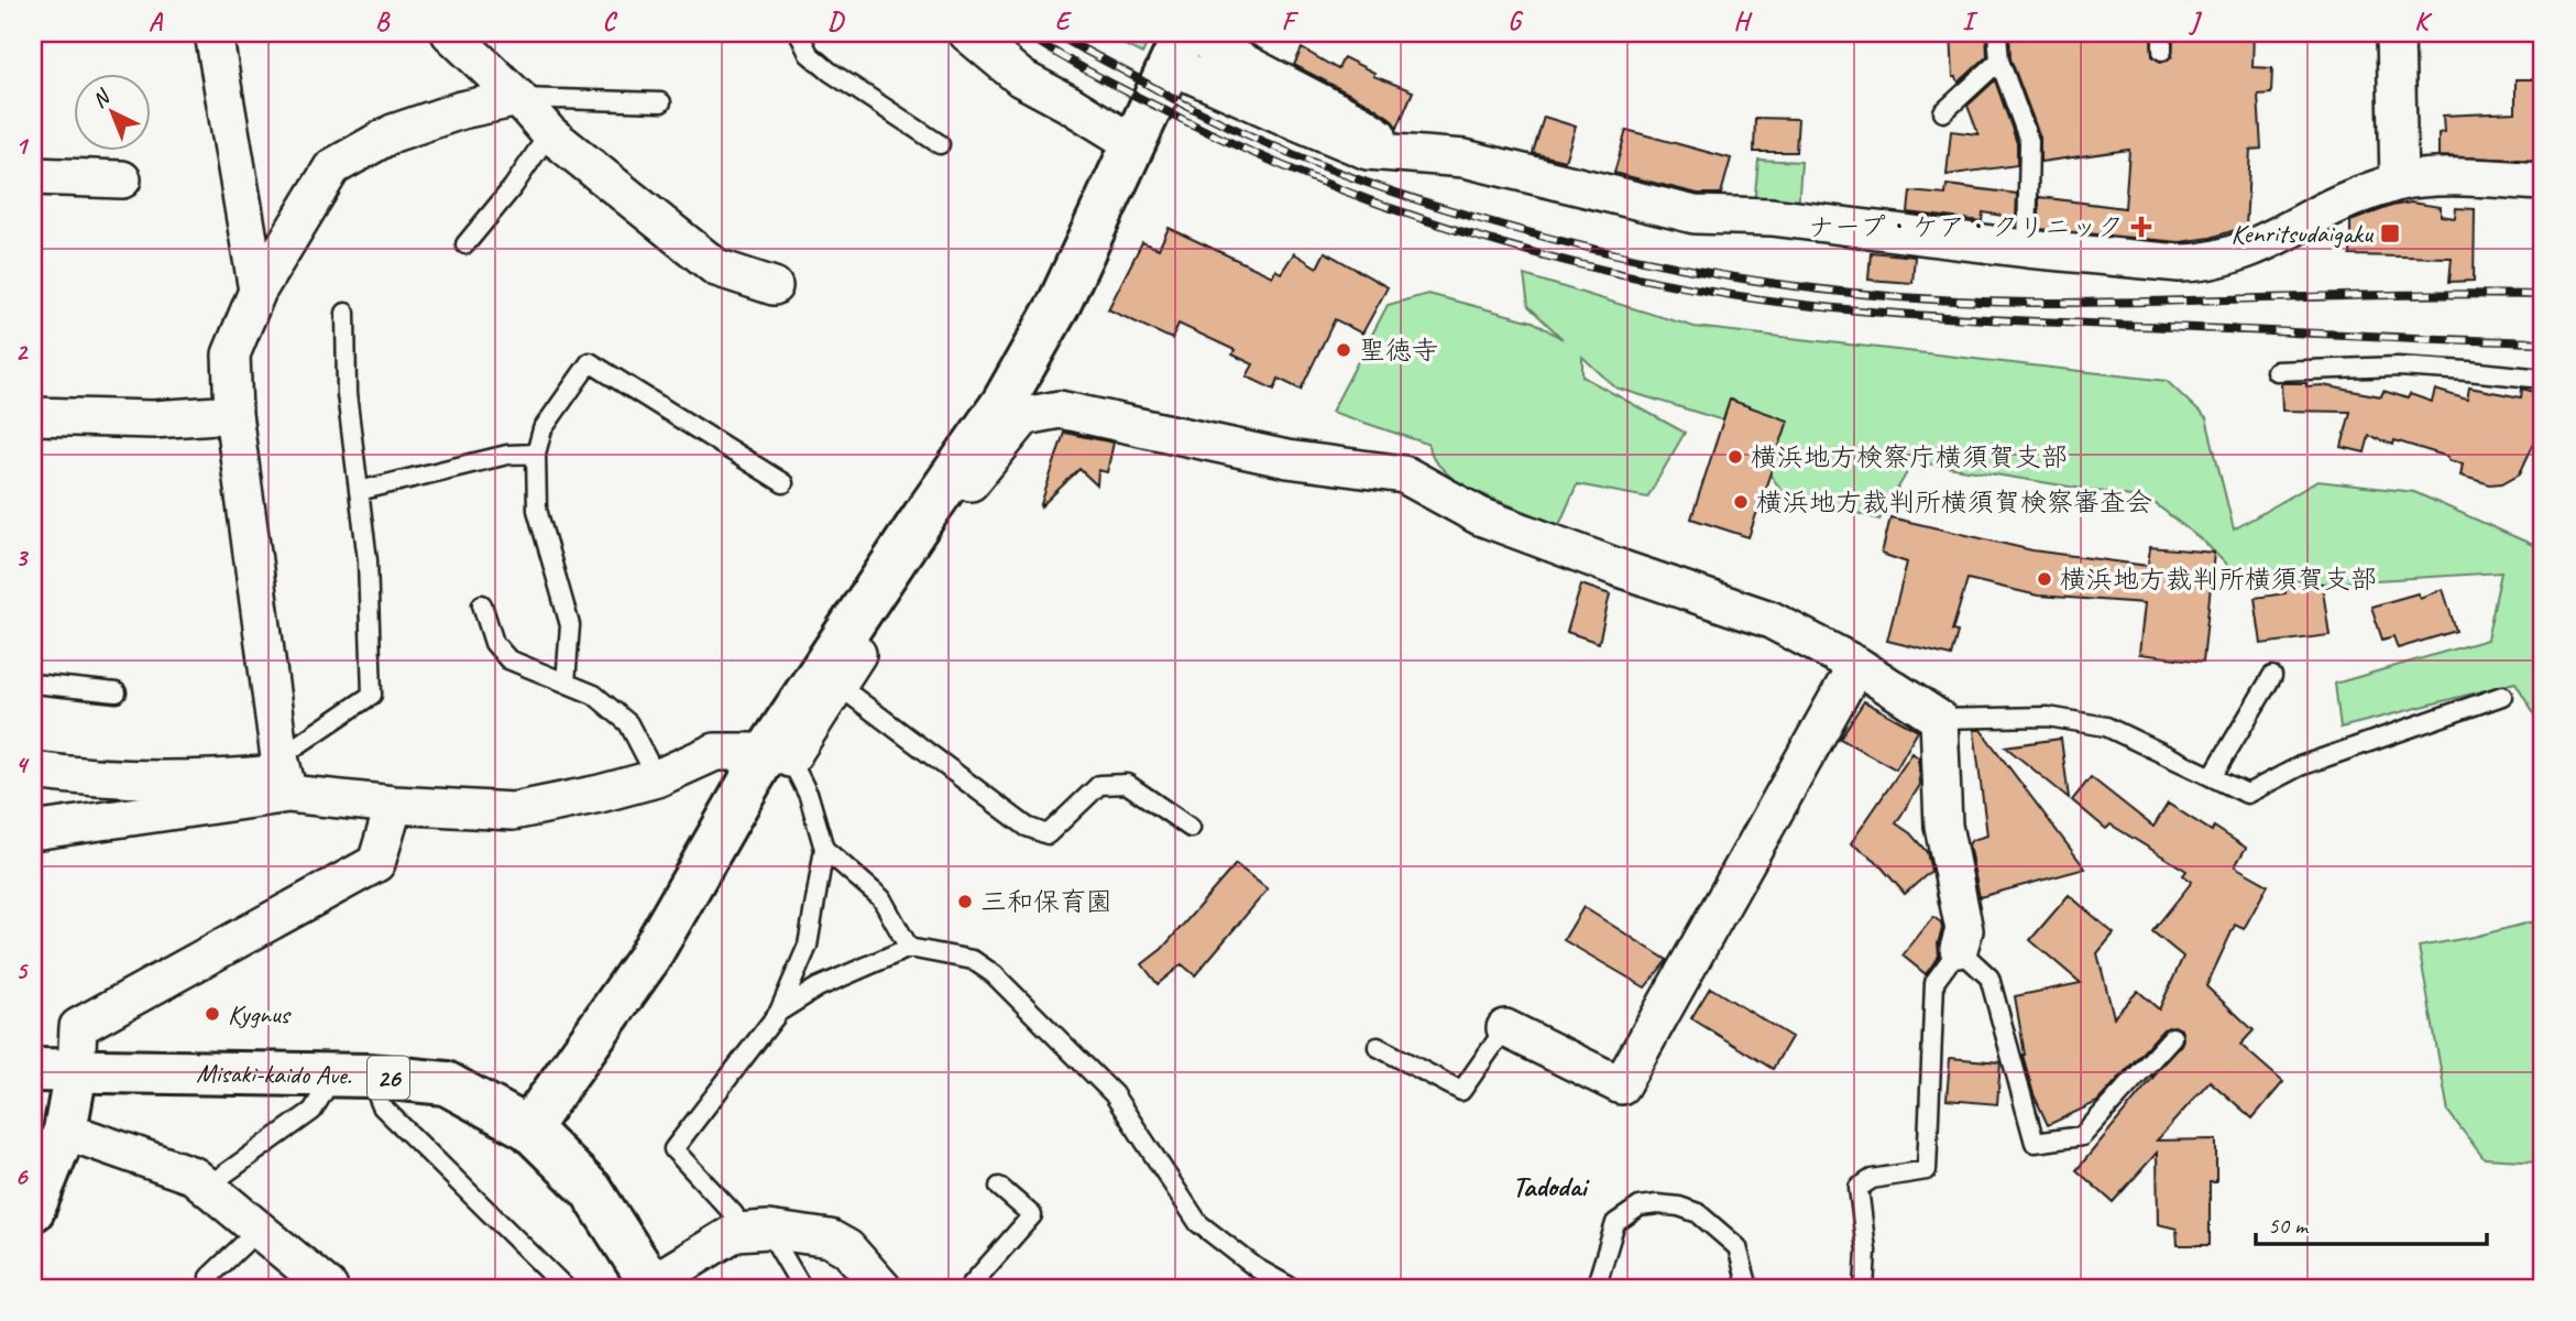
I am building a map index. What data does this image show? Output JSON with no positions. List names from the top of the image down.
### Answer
{
  "streets": {
    "street": ["Misaki-kaido Ave.", "26"]
  },
  "districts": ["Tadodai"],
  "places": {
    "health": ["ナープ・ケア・クリニック"],
    "transit": ["Kenritsudaigaku"],
    "other": [
      "聖徳寺",
      "横浜地方検察庁横須賀支部",
      "横浜地方裁判所横須賀検察審査会",
      "横浜地方裁判所横須賀支部",
      "三和保育園",
      "Kygnus"
    ]
  },
  "scale_bar": "50 m",
  "north": "top left",
  "grid": {
    "columns": [
      "A",
      "B",
      "C",
      "D",
      "E",
      "F",
      "G",
      "H",
      "I",
      "J",
      "K"
    ],
    "rows": [
      "1",
      "2",
      "3",
      "4",
      "5",
      "6"
    ]
  }
}
